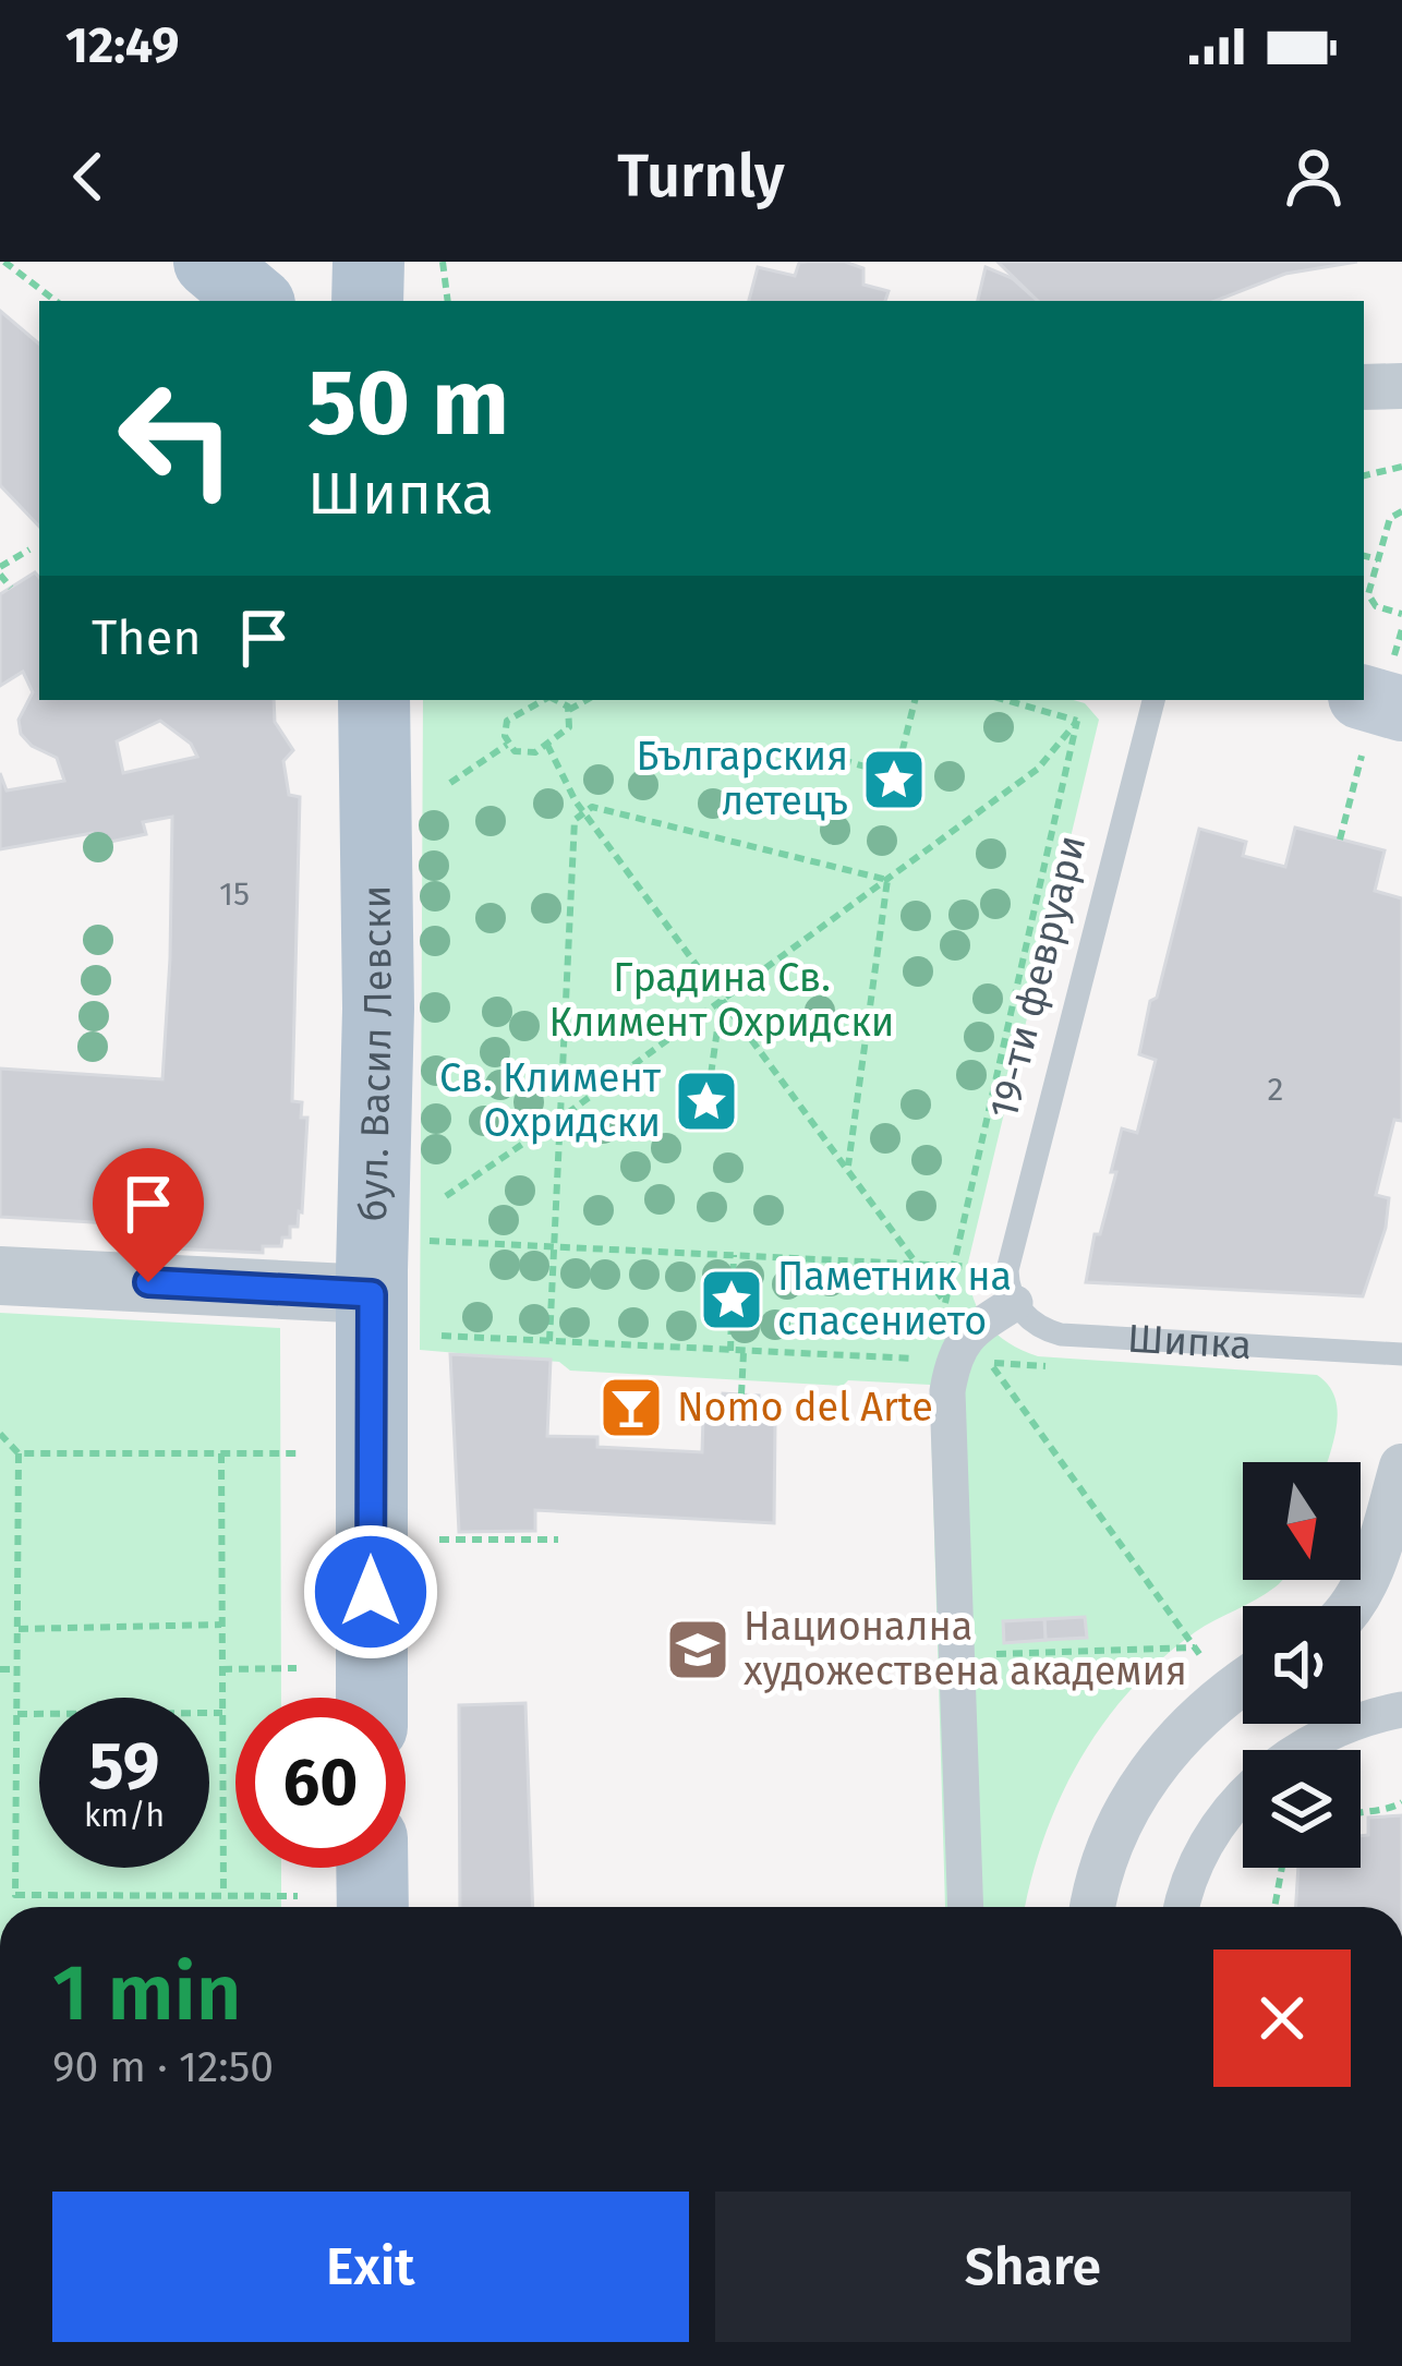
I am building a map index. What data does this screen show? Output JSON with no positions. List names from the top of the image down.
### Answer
{
  "streets": {
    "main road": ["бул. Васил Левски"],
    "lane": ["19-ти февруари", "Шипка"]
  },
  "crossings": [
    ["19-ти февруари", "Шипка"]
  ],
  "parks": ["Градина Св. Климент Охридски"],
  "places": {
    "place": ["Българския летецъ", "Св. Климент Охридски", "Паметник на спасението"],
    "bar": ["Nomo del Arte"],
    "school or university": ["Национална художествена академия"]
  },
  "house_numbers": ["15", "2"],
  "north": "bottom",
  "page": {
    "status": "12:49",
    "header": "Turnly",
    "turn": ["50 m", "Шипка"],
    "then": "Then",
    "speed": "59 km/h",
    "limit": "60",
    "heading": ["1 min", "90 m · 12:50"],
    "buttons": ["Exit", "Share"]
  }
}
